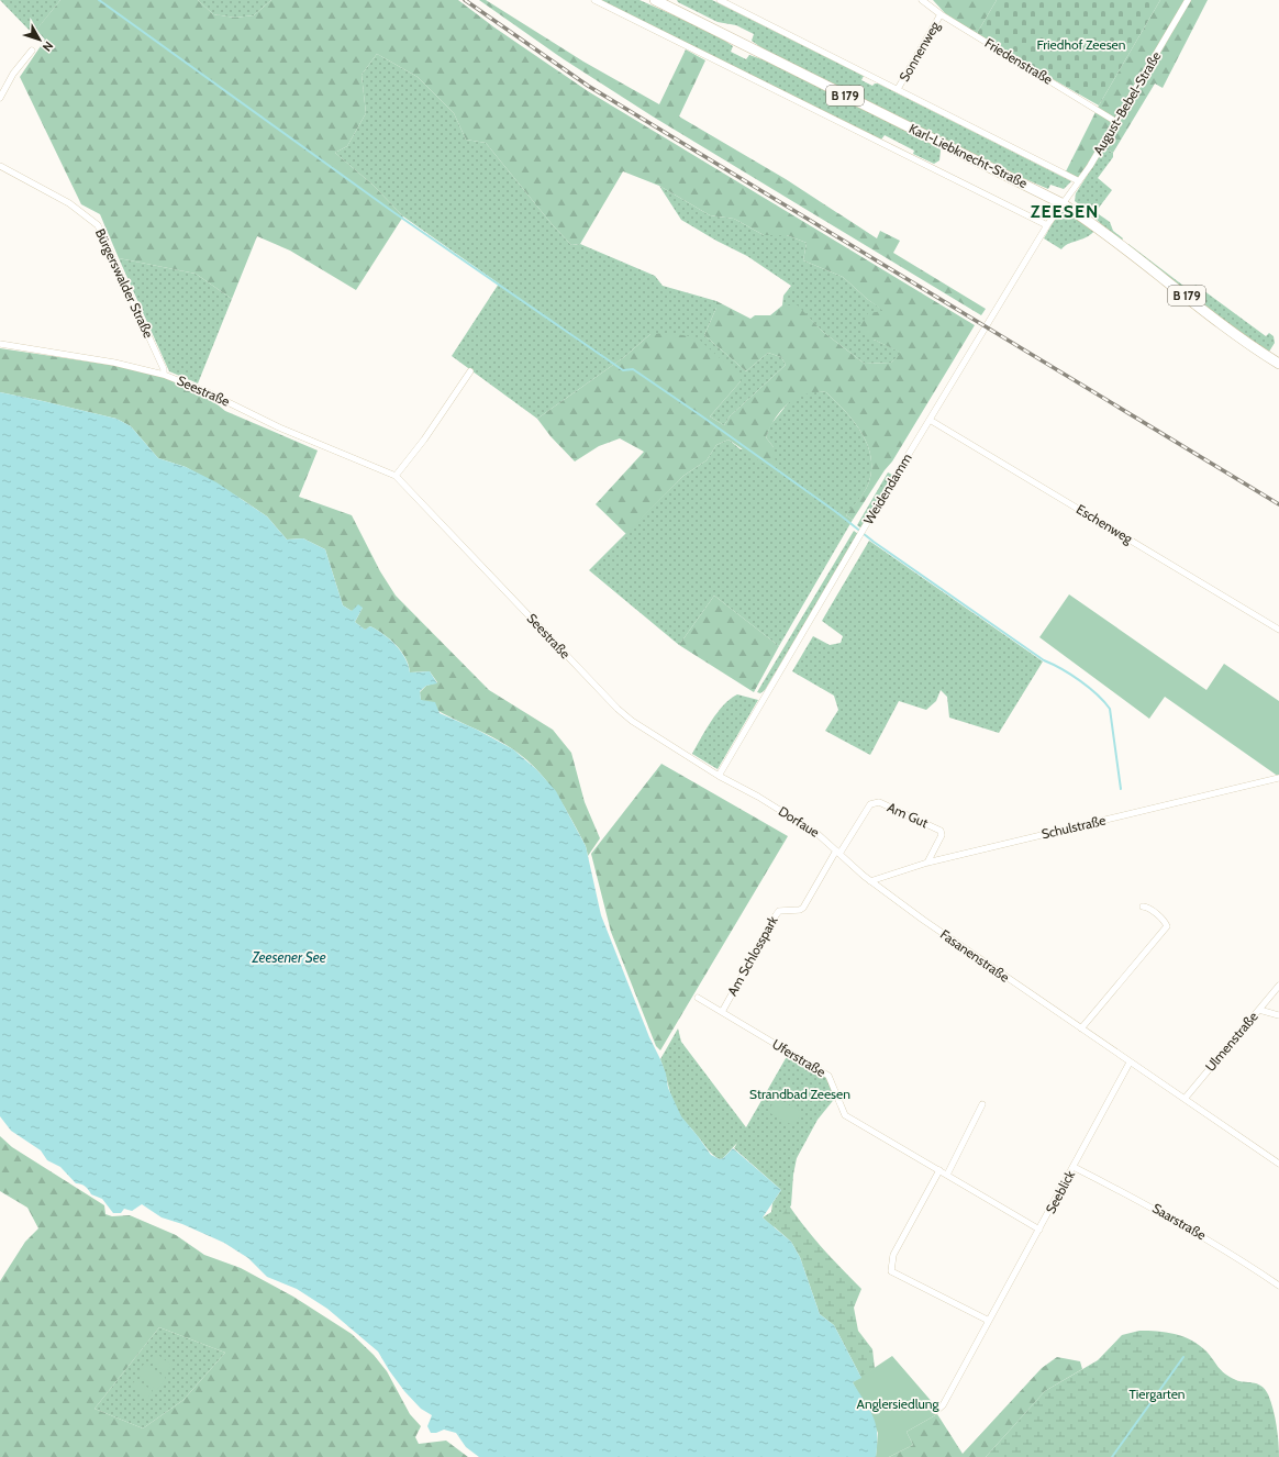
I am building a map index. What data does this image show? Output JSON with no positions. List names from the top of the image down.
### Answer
{
  "streets": {
    "main road": ["B 179", "Karl-Liebknecht-Straße"],
    "street": [
      "Sonnenweg",
      "Friedenstraße",
      "August-Bebel-Straße",
      "Bürgerswalder Straße",
      "Seestraße",
      "Weidendamm",
      "Eschenweg",
      "Am Gut",
      "Dorfaue",
      "Schulstraße",
      "Am Schlosspark",
      "Fasanenstraße",
      "Ulmenstraße",
      "Uferstraße",
      "Seeblick",
      "Saarstraße"
    ]
  },
  "crossings": [
    ["Sonnenweg", "Friedenstraße"],
    ["Sonnenweg", "Karl-Liebknecht-Straße"],
    ["Friedenstraße", "August-Bebel-Straße"],
    ["August-Bebel-Straße", "Karl-Liebknecht-Straße"],
    ["August-Bebel-Straße", "Weidendamm"],
    ["Karl-Liebknecht-Straße", "Weidendamm"],
    ["Bürgerswalder Straße", "Seestraße"],
    ["Seestraße", "Weidendamm"],
    ["Seestraße", "Dorfaue"],
    ["Weidendamm", "Eschenweg"],
    ["Weidendamm", "Dorfaue"],
    ["Am Gut", "Dorfaue"],
    ["Am Gut", "Schulstraße"],
    ["Am Gut", "Am Schlosspark"],
    ["Dorfaue", "Schulstraße"],
    ["Dorfaue", "Am Schlosspark"],
    ["Dorfaue", "Fasanenstraße"],
    ["Schulstraße", "Fasanenstraße"],
    ["Am Schlosspark", "Uferstraße"],
    ["Fasanenstraße", "Ulmenstraße"],
    ["Fasanenstraße", "Seeblick"],
    ["Uferstraße", "Seeblick"],
    ["Seeblick", "Saarstraße"]
  ],
  "districts": ["ZEESEN"],
  "water": ["Zeesener See"],
  "parks": [
    "Friedhof Zeesen",
    "Strandbad Zeesen",
    "Tiergarten",
    "Anglersiedlung"
  ],
  "north": "bottom right"
}
